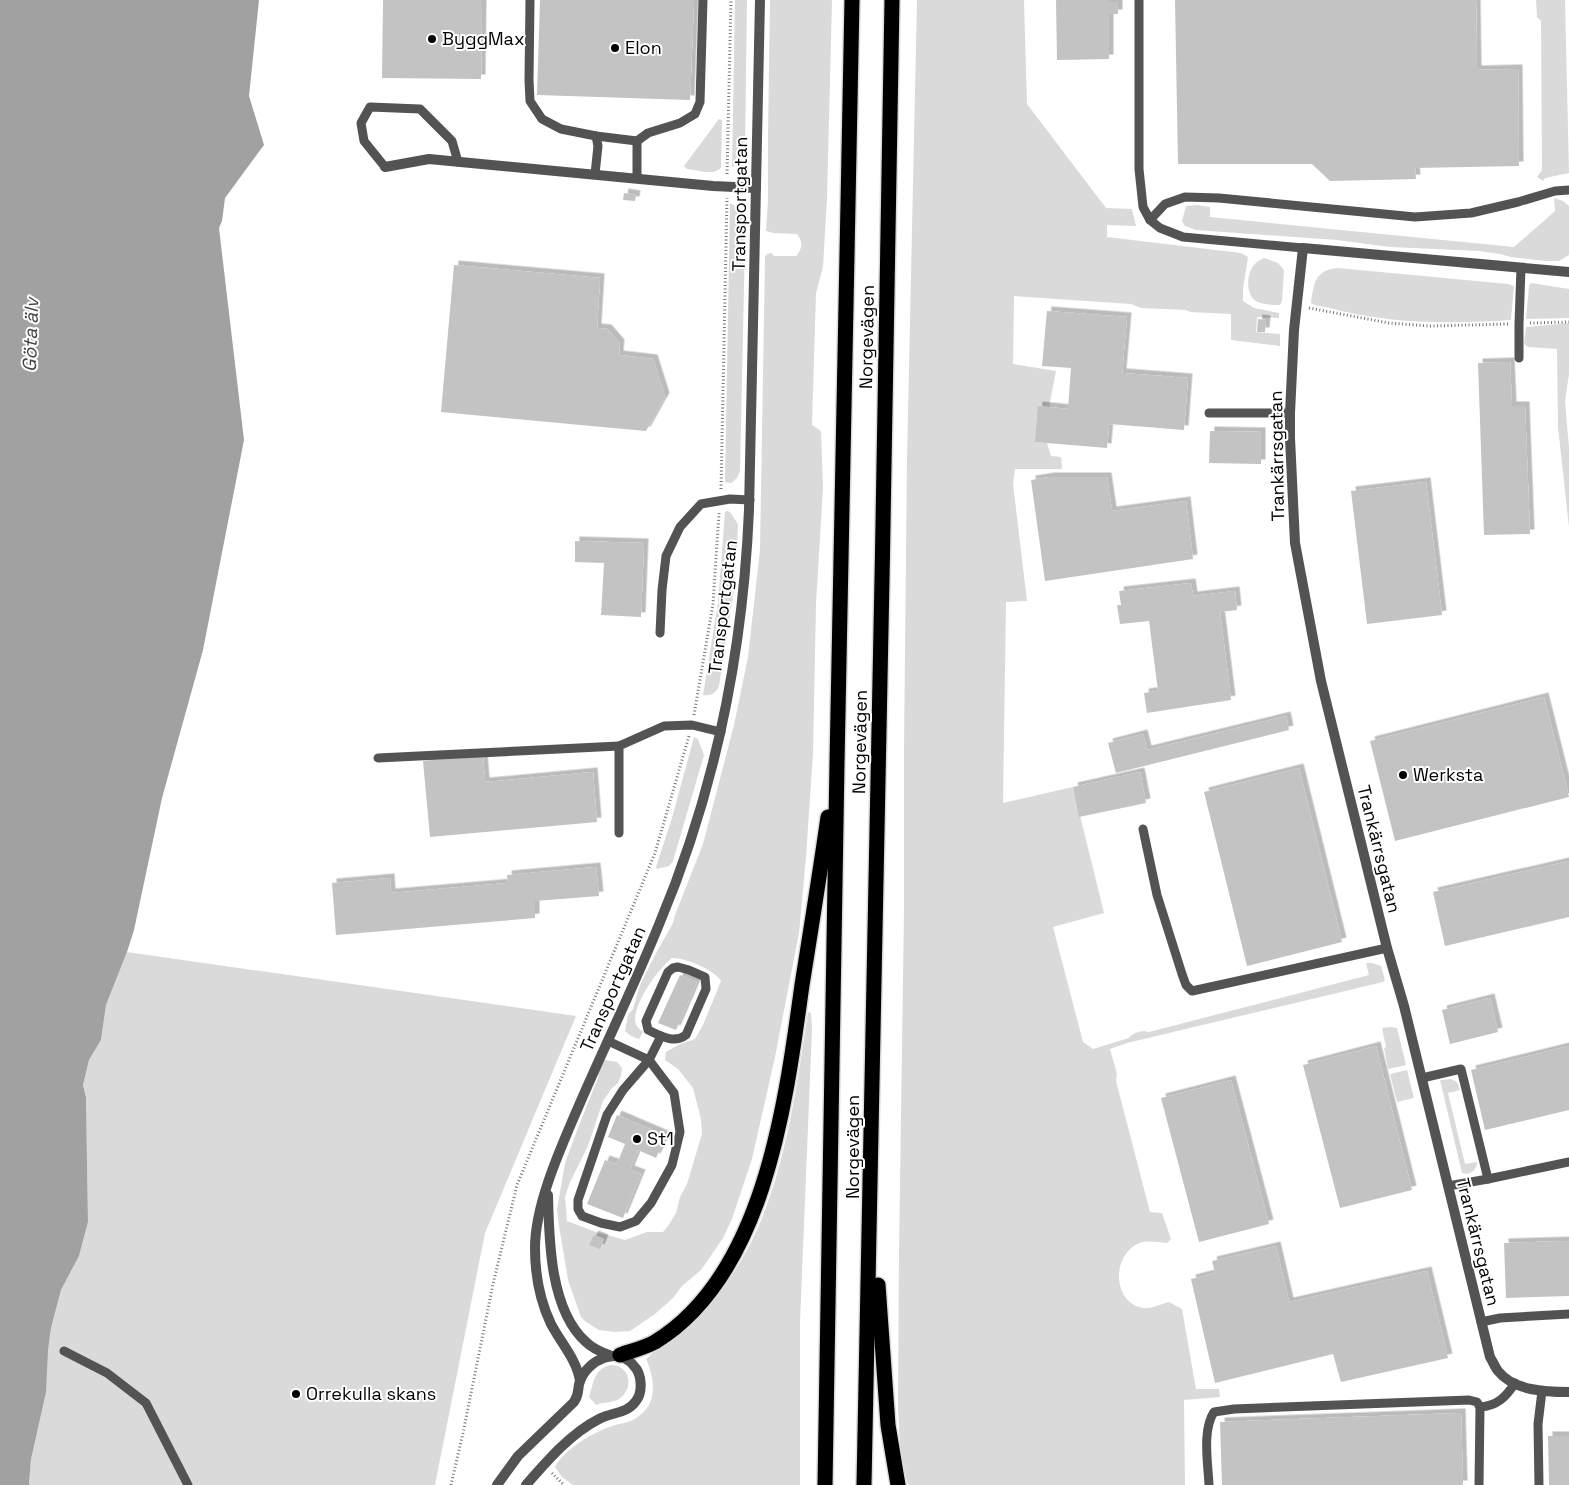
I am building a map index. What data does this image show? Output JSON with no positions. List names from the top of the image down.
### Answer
{
  "streets": {
    "highway": ["Norgevägen"],
    "street": ["Transportgatan", "Trankärrsgatan"]
  },
  "water": ["Göta älv"],
  "places": [
    "ByggMax",
    "Elon",
    "Werksta",
    "St1",
    "Orrekulla skans"
  ]
}
